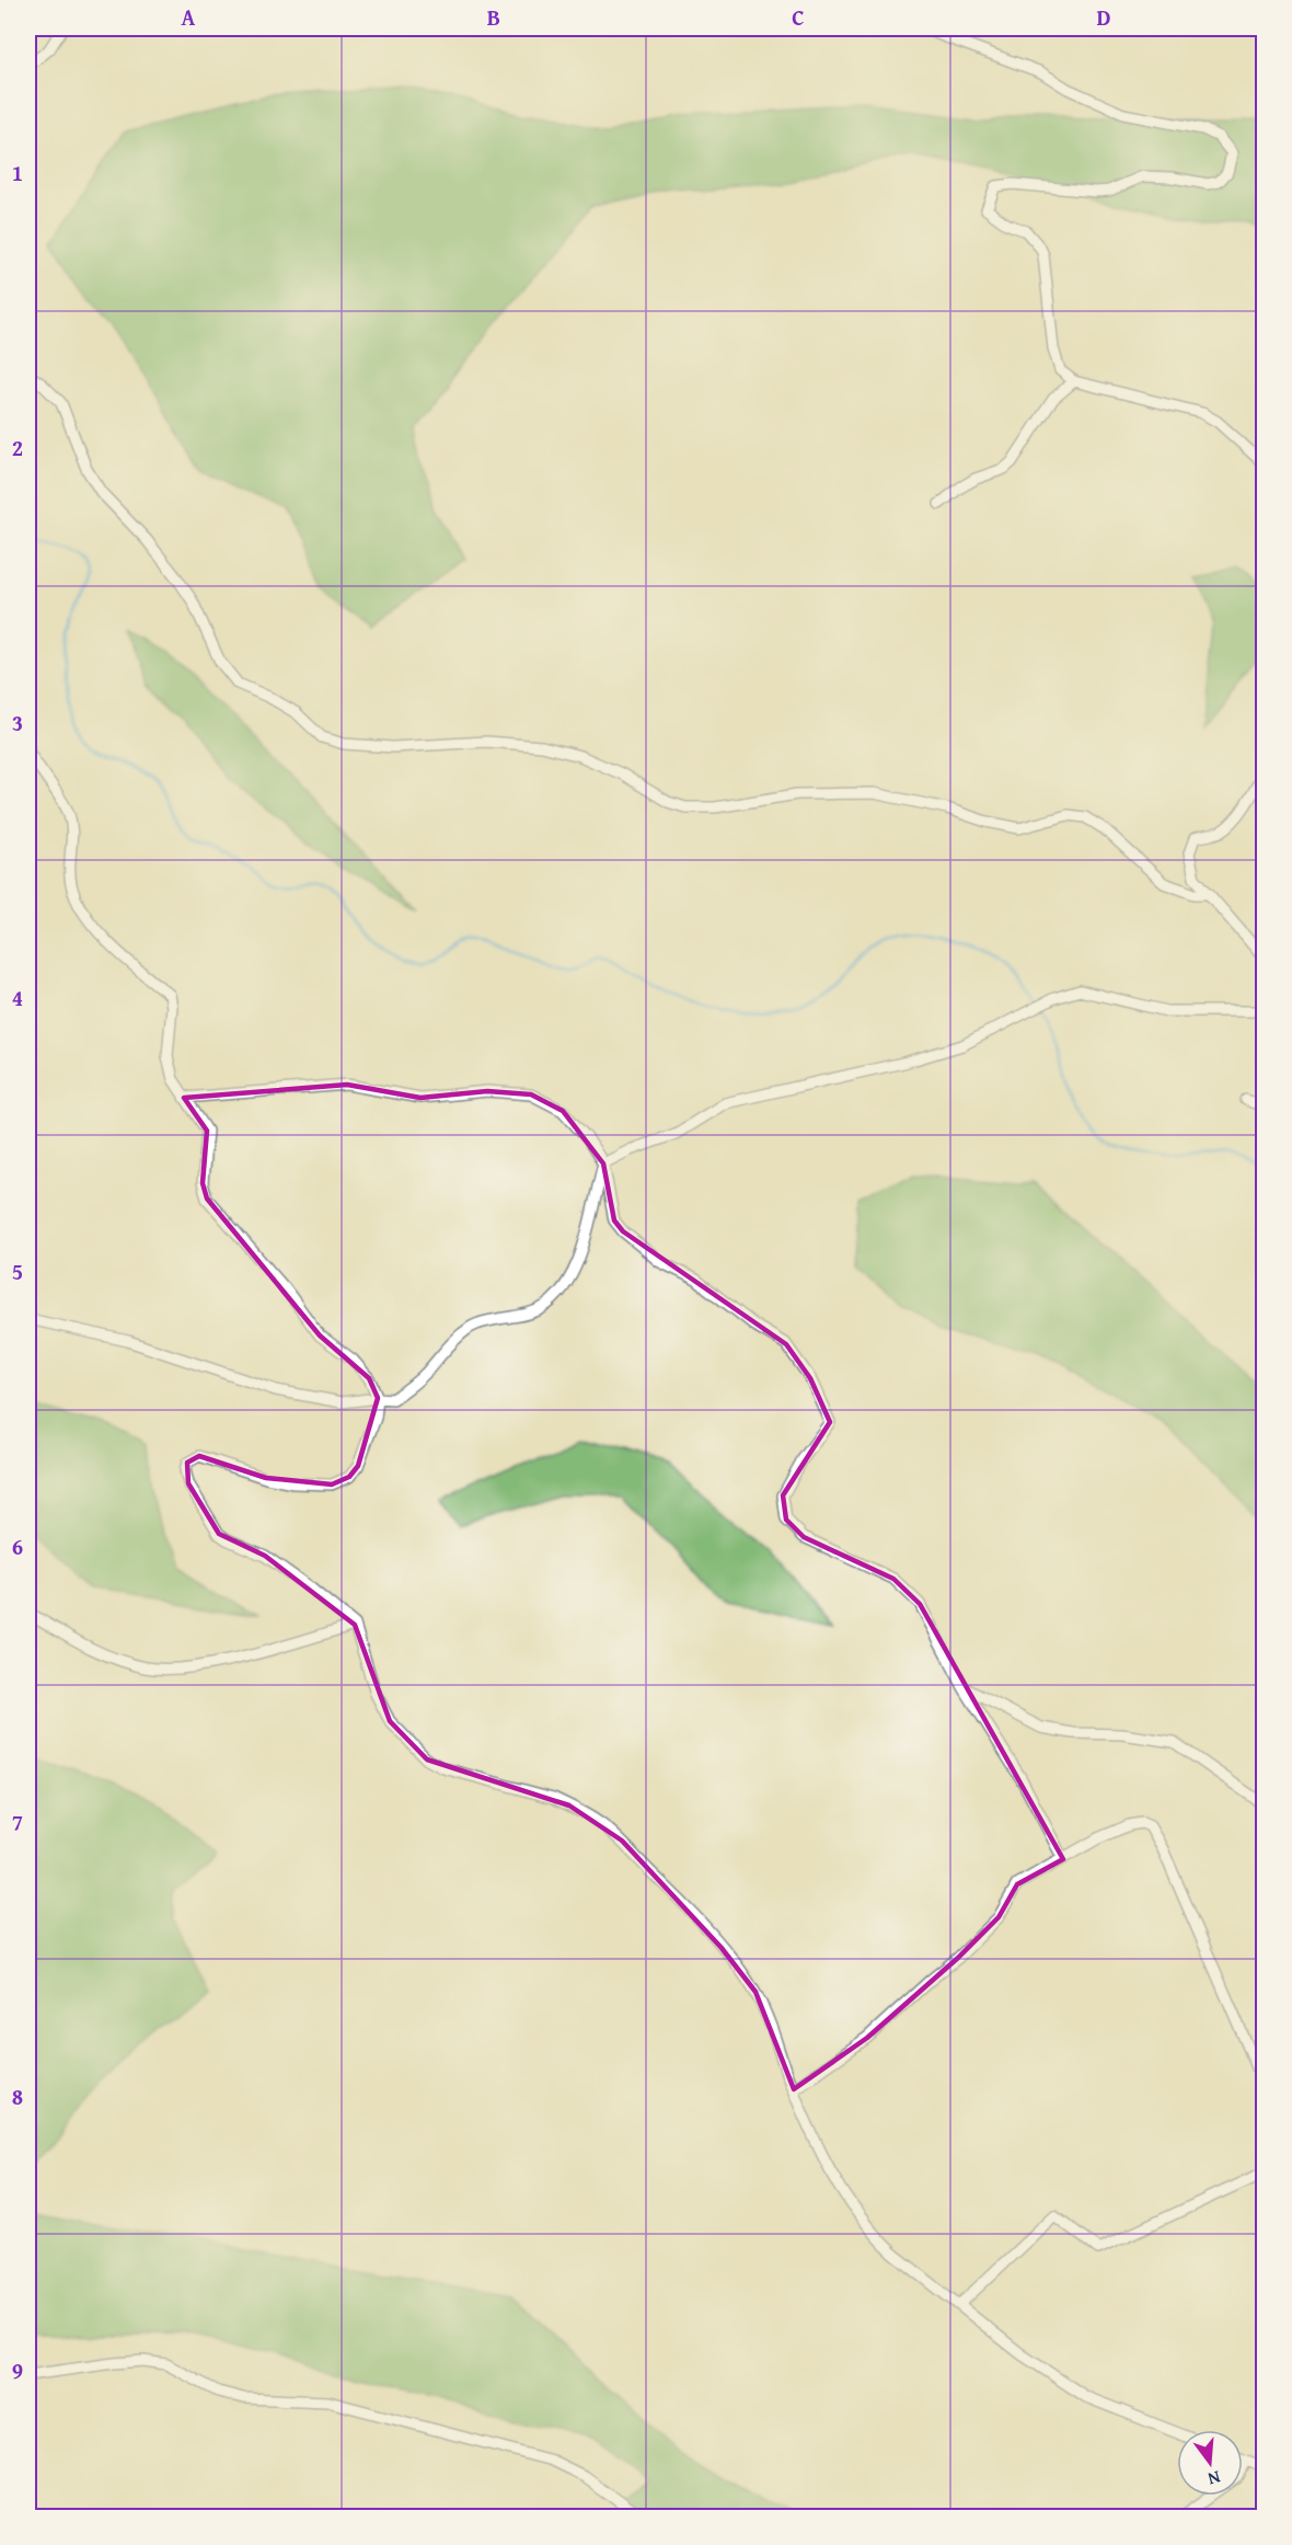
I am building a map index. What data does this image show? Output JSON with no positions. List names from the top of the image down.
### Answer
{
  "north": "bottom",
  "grid": {
    "columns": [
      "A",
      "B",
      "C",
      "D"
    ],
    "rows": [
      "1",
      "2",
      "3",
      "4",
      "5",
      "6",
      "7",
      "8",
      "9"
    ]
  }
}
